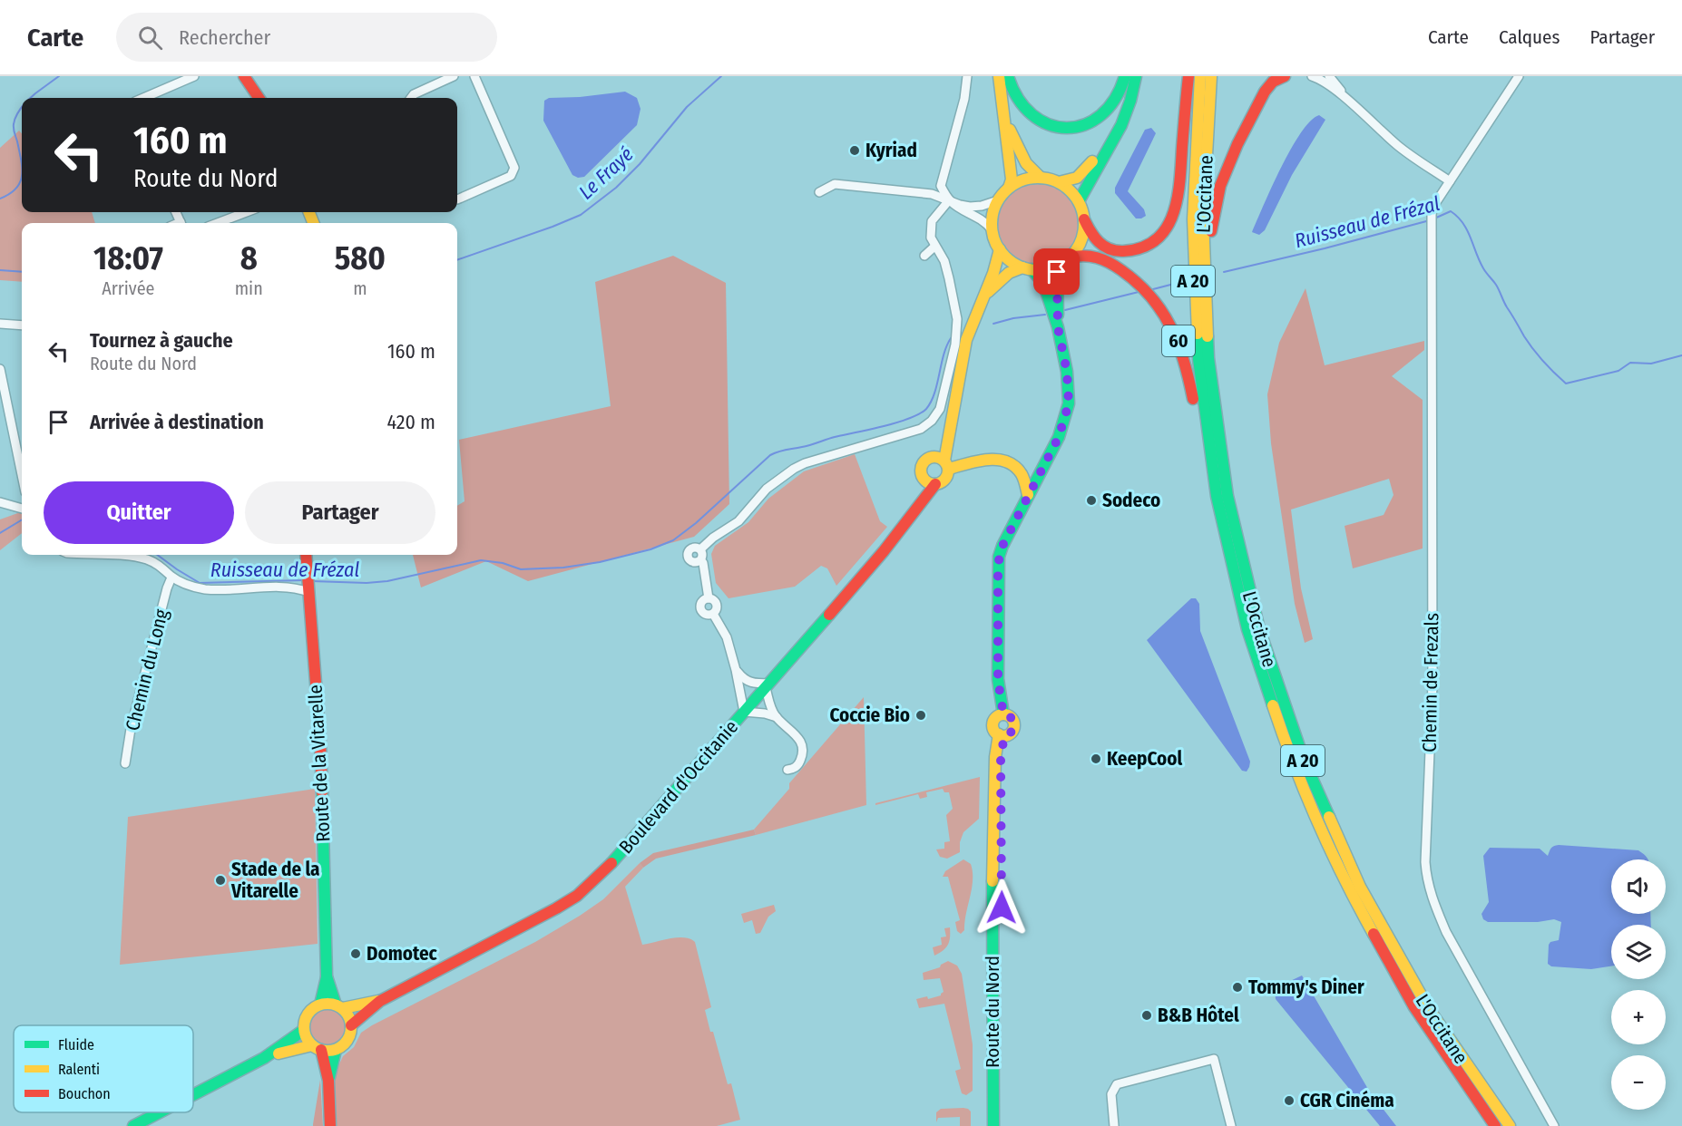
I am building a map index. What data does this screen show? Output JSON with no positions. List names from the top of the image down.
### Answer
{
  "streets": {
    "main road": [
      "L'Occitane",
      "A 20",
      "60",
      "Route de la Vitarelle",
      "Boulevard d'Occitanie",
      "Route du Nord"
    ],
    "street": ["Chemin du Long", "Chemin de Frezals"]
  },
  "crossings": [
    ["L'Occitane", "60"],
    ["60", "Boulevard d'Occitanie"],
    ["Route de la Vitarelle", "Boulevard d'Occitanie"]
  ],
  "water": ["Le Frayé", "Ruisseau de Frézal"],
  "places": [
    "Kyriad",
    "Sodeco",
    "Coccie Bio",
    "KeepCool",
    "Stade de la Vitarelle",
    "Domotec",
    "Tommy's Diner",
    "B&B Hôtel",
    "CGR Cinéma"
  ],
  "legend": ["Fluide", "Ralenti", "Bouchon"],
  "page": {
    "header": "Carte",
    "search": "Rechercher",
    "nav": ["Carte", "Calques", "Partager"],
    "turn": ["160 m", "Route du Nord"],
    "eta": [
      "18:07",
      "Arrivée",
      "8",
      "min",
      "580",
      "m"
    ],
    "list": [
      {
        "name": "Tournez à gauche",
        "note": "Route du Nord",
        "value": "160 m"
      },
      {
        "name": "Arrivée à destination",
        "value": "420 m"
      }
    ],
    "buttons": ["Quitter", "Partager"],
    "map_buttons": ["+", "−"]
  }
}
